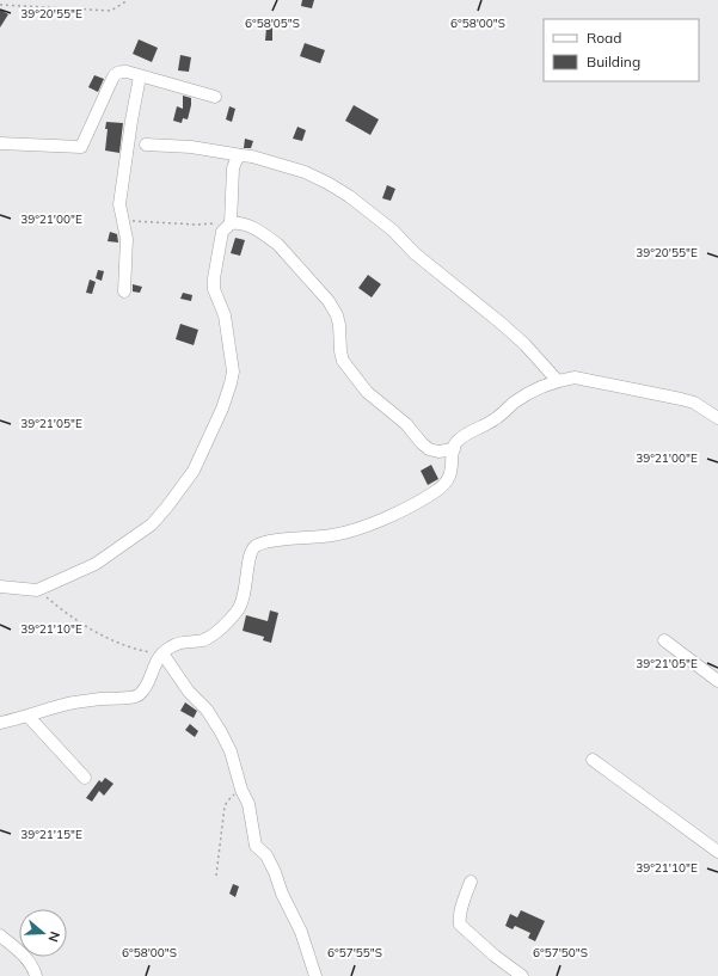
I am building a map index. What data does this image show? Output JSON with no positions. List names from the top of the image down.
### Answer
{
  "legend": ["Road", "Building"],
  "north": "right",
  "coordinates": [
    "39°20'55\"E",
    "6°58'05\"S",
    "6°58'00\"S",
    "39°21'00\"E",
    "39°21'05\"E",
    "39°21'10\"E",
    "39°21'15\"E",
    "6°57'55\"S",
    "6°57'50\"S"
  ]
}
